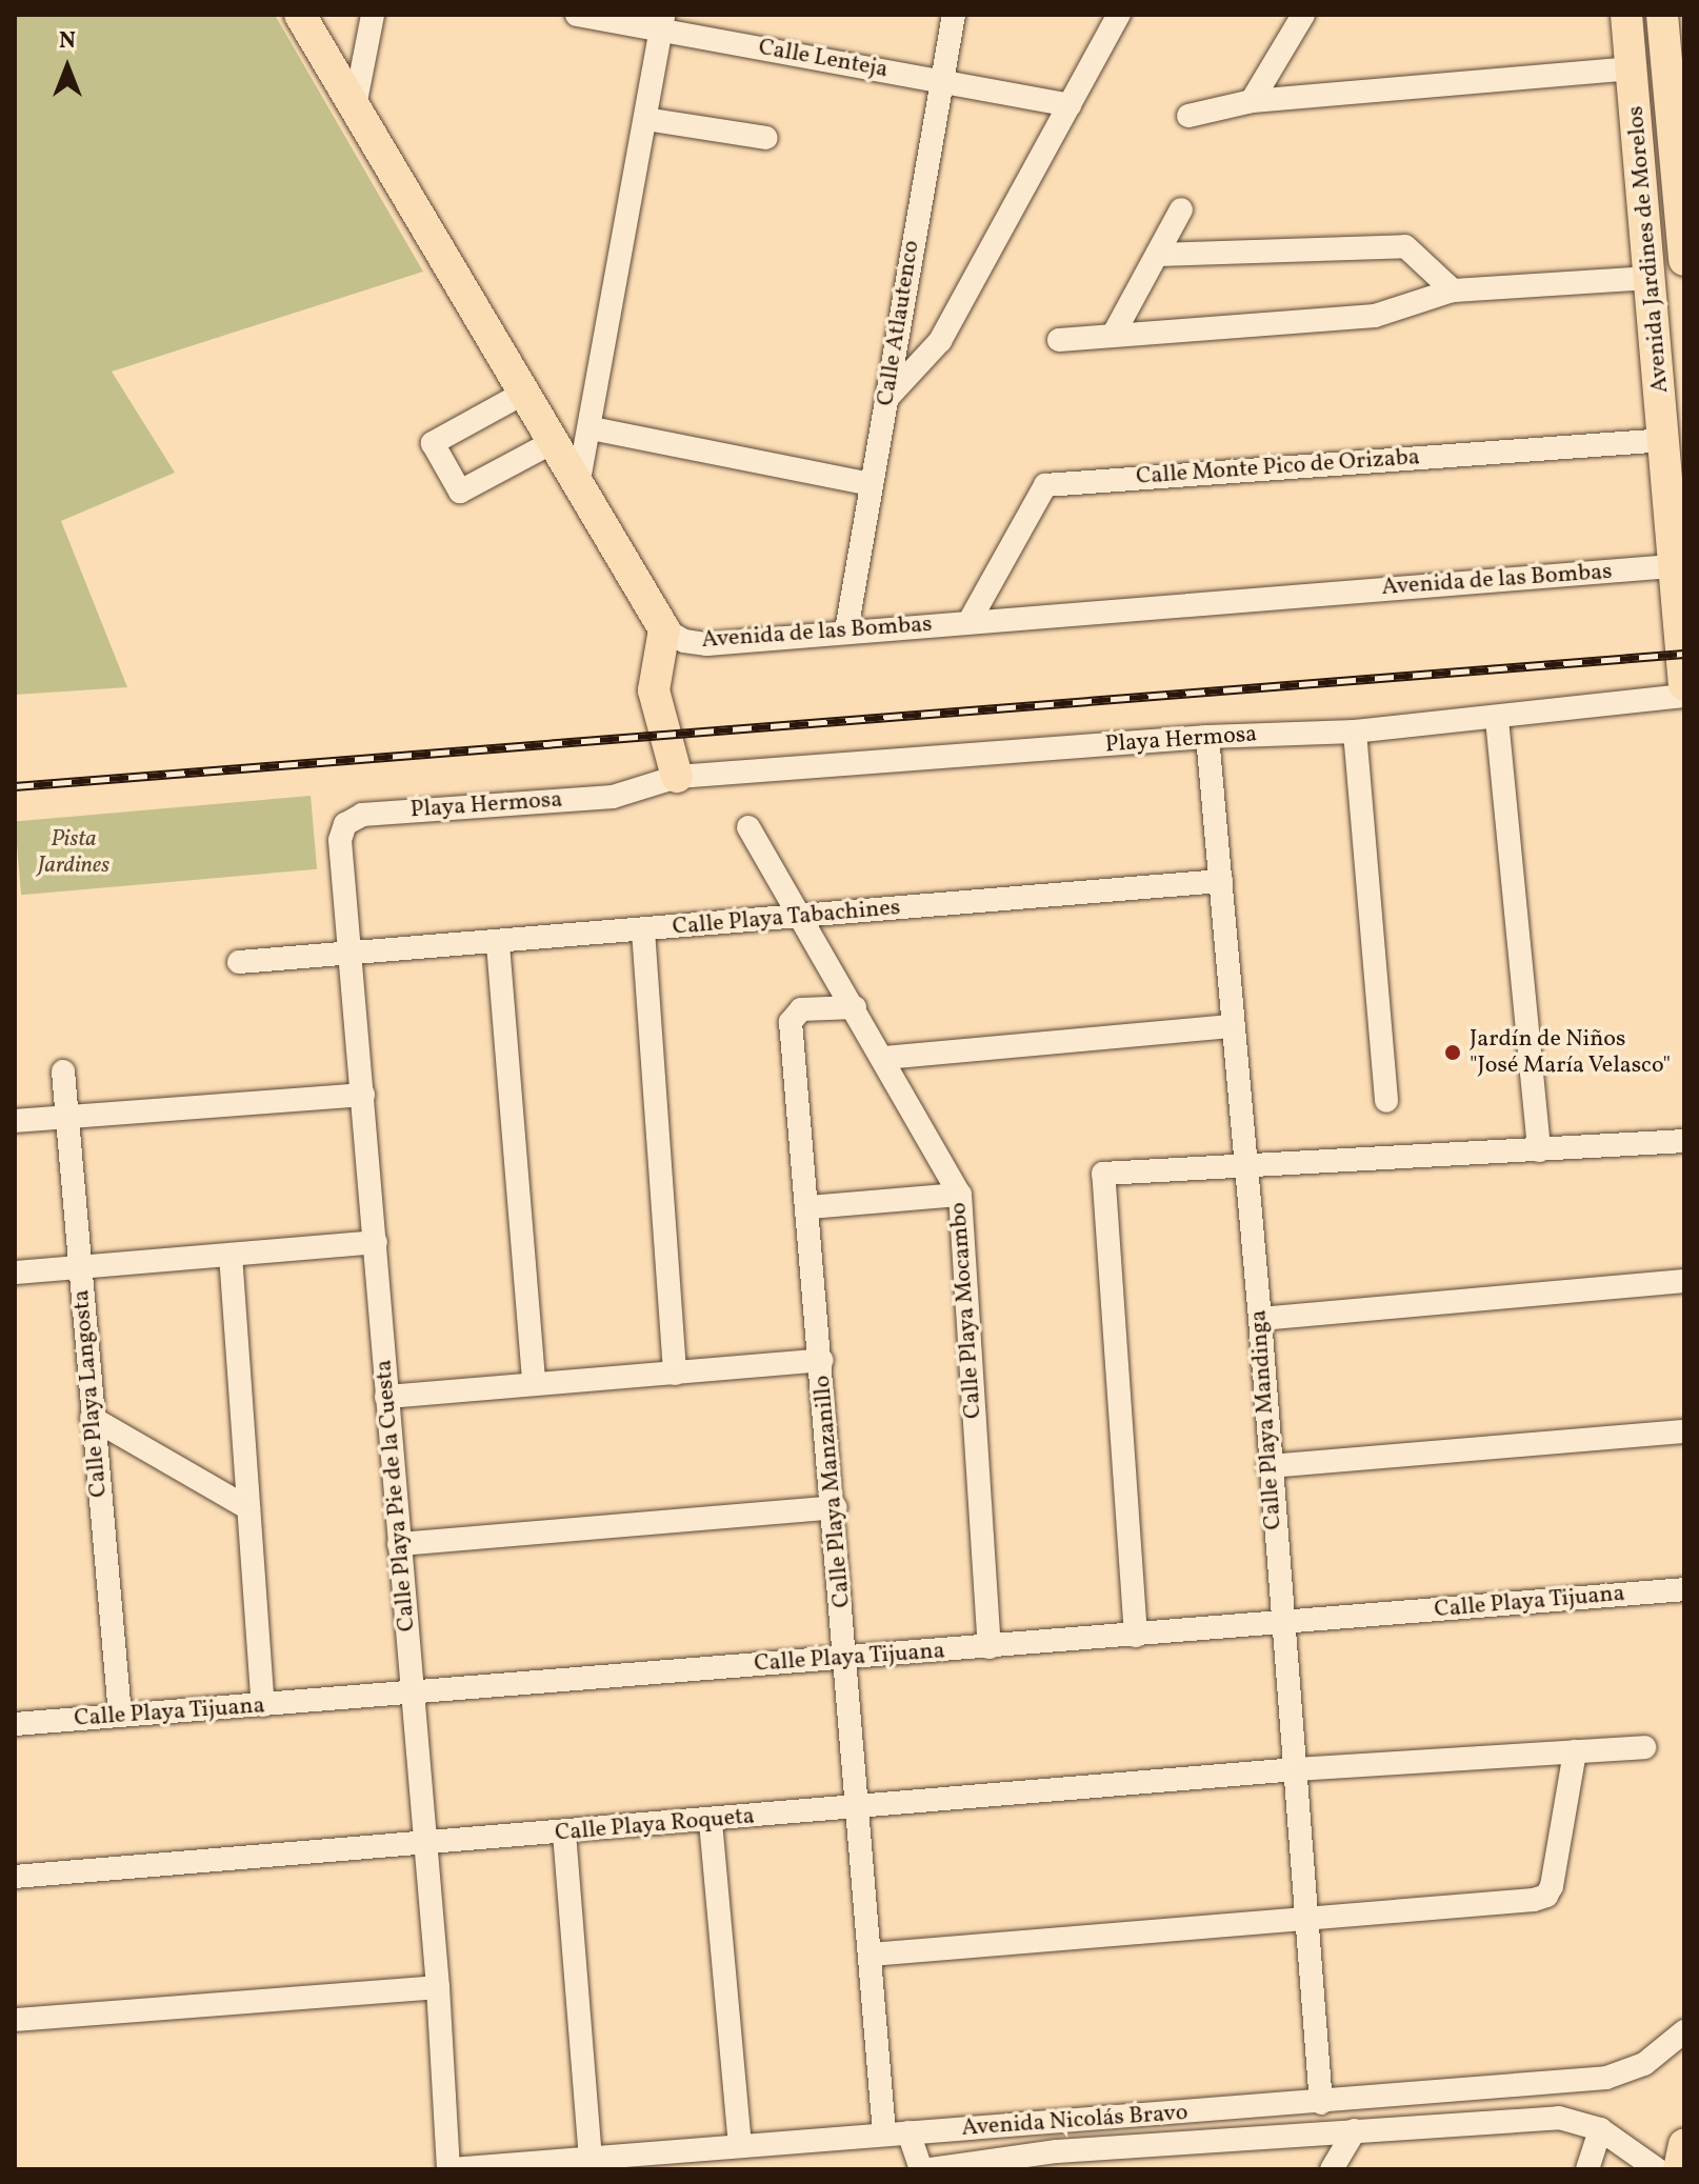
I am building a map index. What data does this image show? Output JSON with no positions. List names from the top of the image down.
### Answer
{
  "streets": {
    "main road": ["Avenida Jardines de Morelos"],
    "street": [
      "Calle Lenteja",
      "Calle Atlautenco",
      "Calle Monte Pico de Orizaba",
      "Avenida de las Bombas",
      "Playa Hermosa",
      "Calle Playa Tabachines",
      "Calle Playa Mocambo",
      "Calle Playa Langosta",
      "Calle Playa Mandinga",
      "Calle Playa Manzanillo",
      "Calle Playa Pie de la Cuesta",
      "Calle Playa Tijuana",
      "Calle Playa Roqueta",
      "Avenida Nicolás Bravo"
    ]
  },
  "crossings": [
    ["Calle Lenteja", "Calle Atlautenco"],
    ["Avenida Jardines de Morelos", "Calle Monte Pico de Orizaba"],
    ["Avenida Jardines de Morelos", "Avenida de las Bombas"],
    ["Calle Atlautenco", "Avenida de las Bombas"],
    ["Calle Monte Pico de Orizaba", "Avenida de las Bombas"],
    ["Playa Hermosa", "Calle Playa Mandinga"],
    ["Playa Hermosa", "Calle Playa Pie de la Cuesta"],
    ["Calle Playa Tabachines", "Calle Playa Mocambo"],
    ["Calle Playa Tabachines", "Calle Playa Mandinga"],
    ["Calle Playa Tabachines", "Calle Playa Pie de la Cuesta"],
    ["Calle Playa Mocambo", "Calle Playa Manzanillo"],
    ["Calle Playa Mocambo", "Calle Playa Tijuana"],
    ["Calle Playa Langosta", "Calle Playa Tijuana"],
    ["Calle Playa Mandinga", "Calle Playa Tijuana"],
    ["Calle Playa Mandinga", "Calle Playa Roqueta"],
    ["Calle Playa Mandinga", "Avenida Nicolás Bravo"],
    ["Calle Playa Manzanillo", "Calle Playa Tijuana"],
    ["Calle Playa Manzanillo", "Calle Playa Roqueta"],
    ["Calle Playa Manzanillo", "Avenida Nicolás Bravo"],
    ["Calle Playa Pie de la Cuesta", "Calle Playa Tijuana"],
    ["Calle Playa Pie de la Cuesta", "Calle Playa Roqueta"],
    ["Calle Playa Pie de la Cuesta", "Avenida Nicolás Bravo"]
  ],
  "parks": ["Pista Jardines"],
  "places": ["Jardín de Niños \"José María Velasco\""],
  "north": "top"
}
